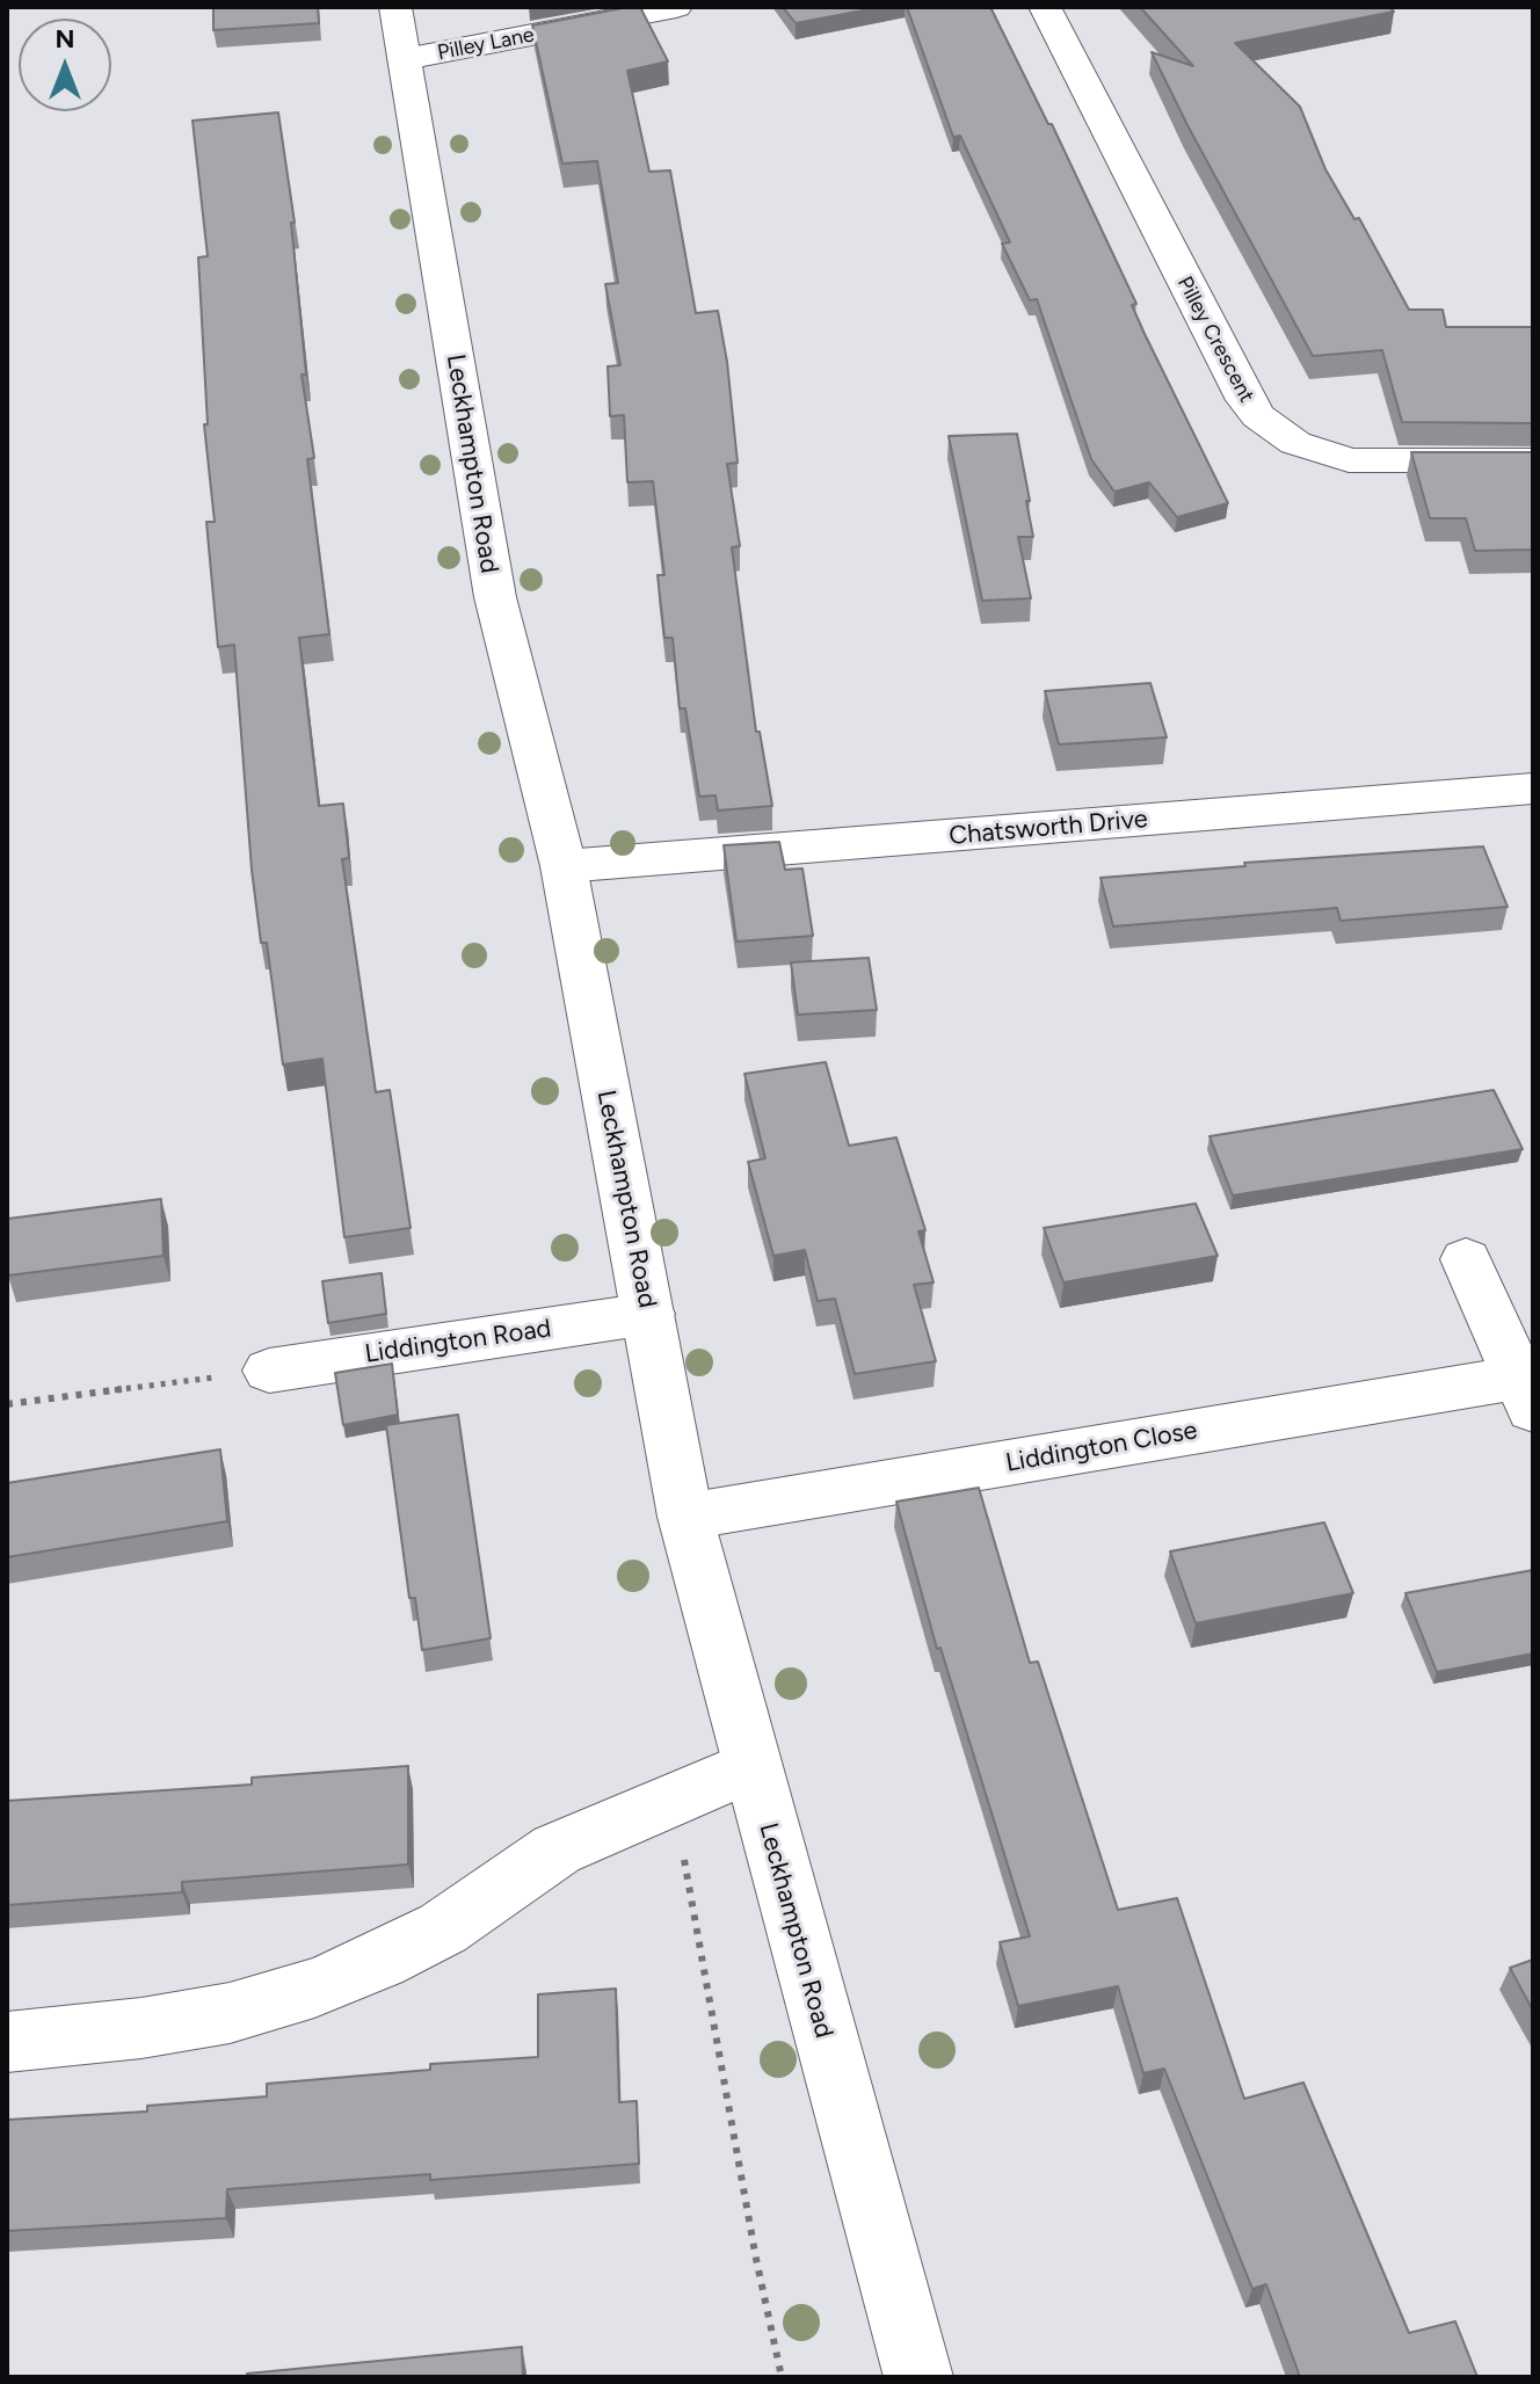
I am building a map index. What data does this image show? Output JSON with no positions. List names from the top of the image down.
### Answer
{
  "streets": {
    "street": [
      "Pilley Lane",
      "Pilley Crescent",
      "Leckhampton Road",
      "Chatsworth Drive",
      "Liddington Road",
      "Liddington Close"
    ]
  },
  "crossings": [
    ["Pilley Lane", "Leckhampton Road"],
    ["Leckhampton Road", "Chatsworth Drive"],
    ["Leckhampton Road", "Liddington Road"],
    ["Leckhampton Road", "Liddington Close"]
  ],
  "north": "top"
}
